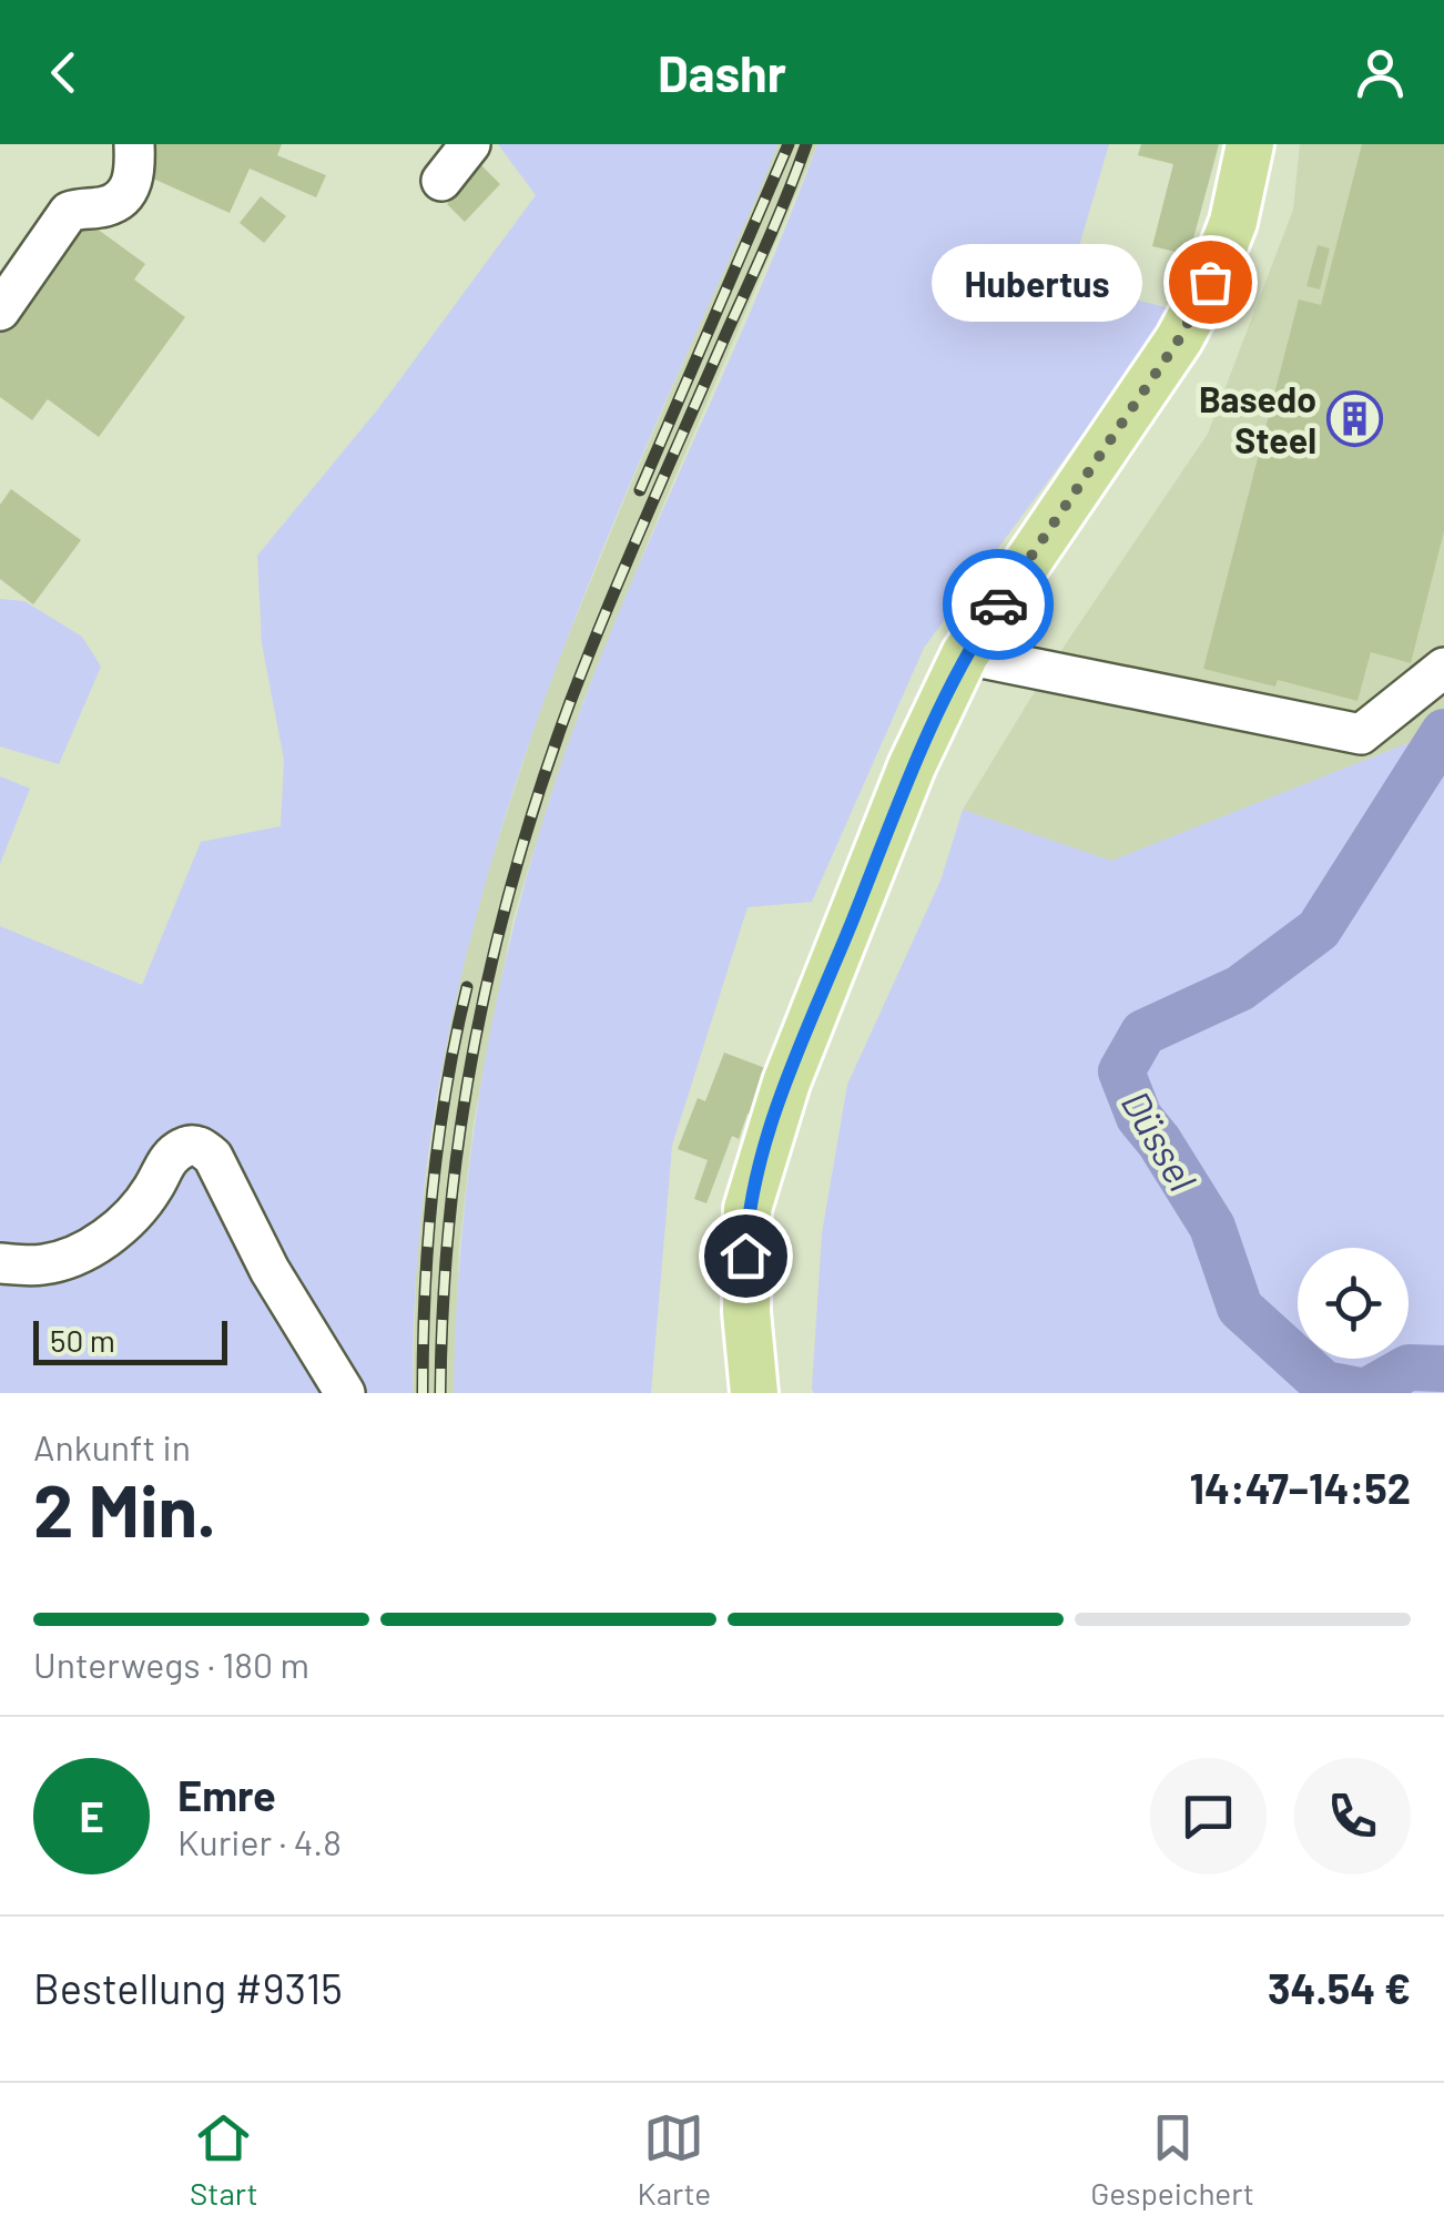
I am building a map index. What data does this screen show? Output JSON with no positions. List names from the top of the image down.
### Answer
{
  "water": ["Düssel"],
  "places": {
    "other": ["Hubertus"],
    "building": ["Basedo Steel"]
  },
  "scale_bar": "50 m",
  "page": {
    "header": "Dashr",
    "bubble": "Hubertus",
    "scale": "50 m",
    "heading": ["2 Min.", "Ankunft in", "14:47–14:52"],
    "panel": [
      "Emre",
      "Kurier · 4.8",
      "Bestellung #9315",
      "34.54 €"
    ],
    "bar": "Unterwegs · 180 m",
    "round": "E",
    "tabs": ["Start", "Karte", "Gespeichert"]
  }
}
